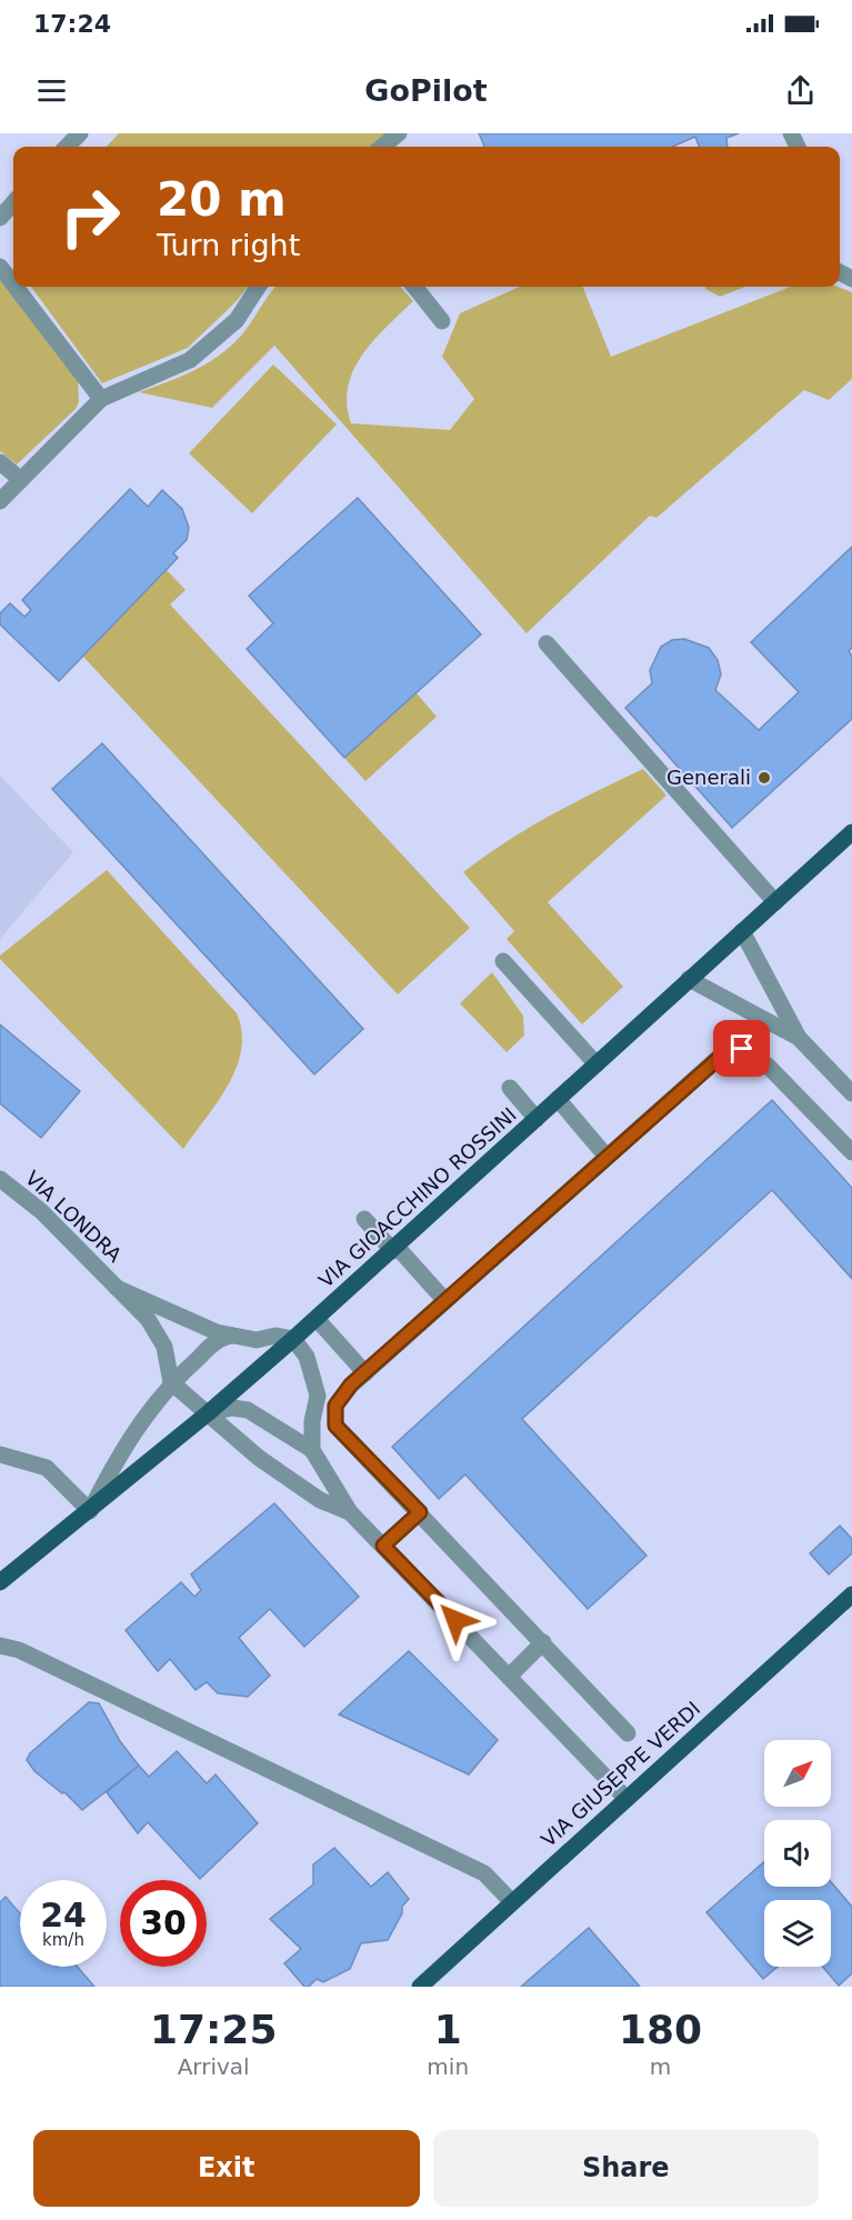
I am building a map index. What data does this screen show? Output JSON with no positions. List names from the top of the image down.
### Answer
{
  "streets": {
    "main road": ["VIA GIOACCHINO ROSSINI", "VIA GIUSEPPE VERDI"],
    "street": ["VIA LONDRA"]
  },
  "crossings": [
    ["VIA GIOACCHINO ROSSINI", "VIA LONDRA"]
  ],
  "places": ["Generali"],
  "north": "top right",
  "page": {
    "status": "17:24",
    "header": "GoPilot",
    "turn": ["20 m", "Turn right"],
    "speed": "24 km/h",
    "limit": "30",
    "eta": [
      "17:25",
      "Arrival",
      "1",
      "min",
      "180",
      "m"
    ],
    "buttons": ["Exit", "Share"]
  }
}
